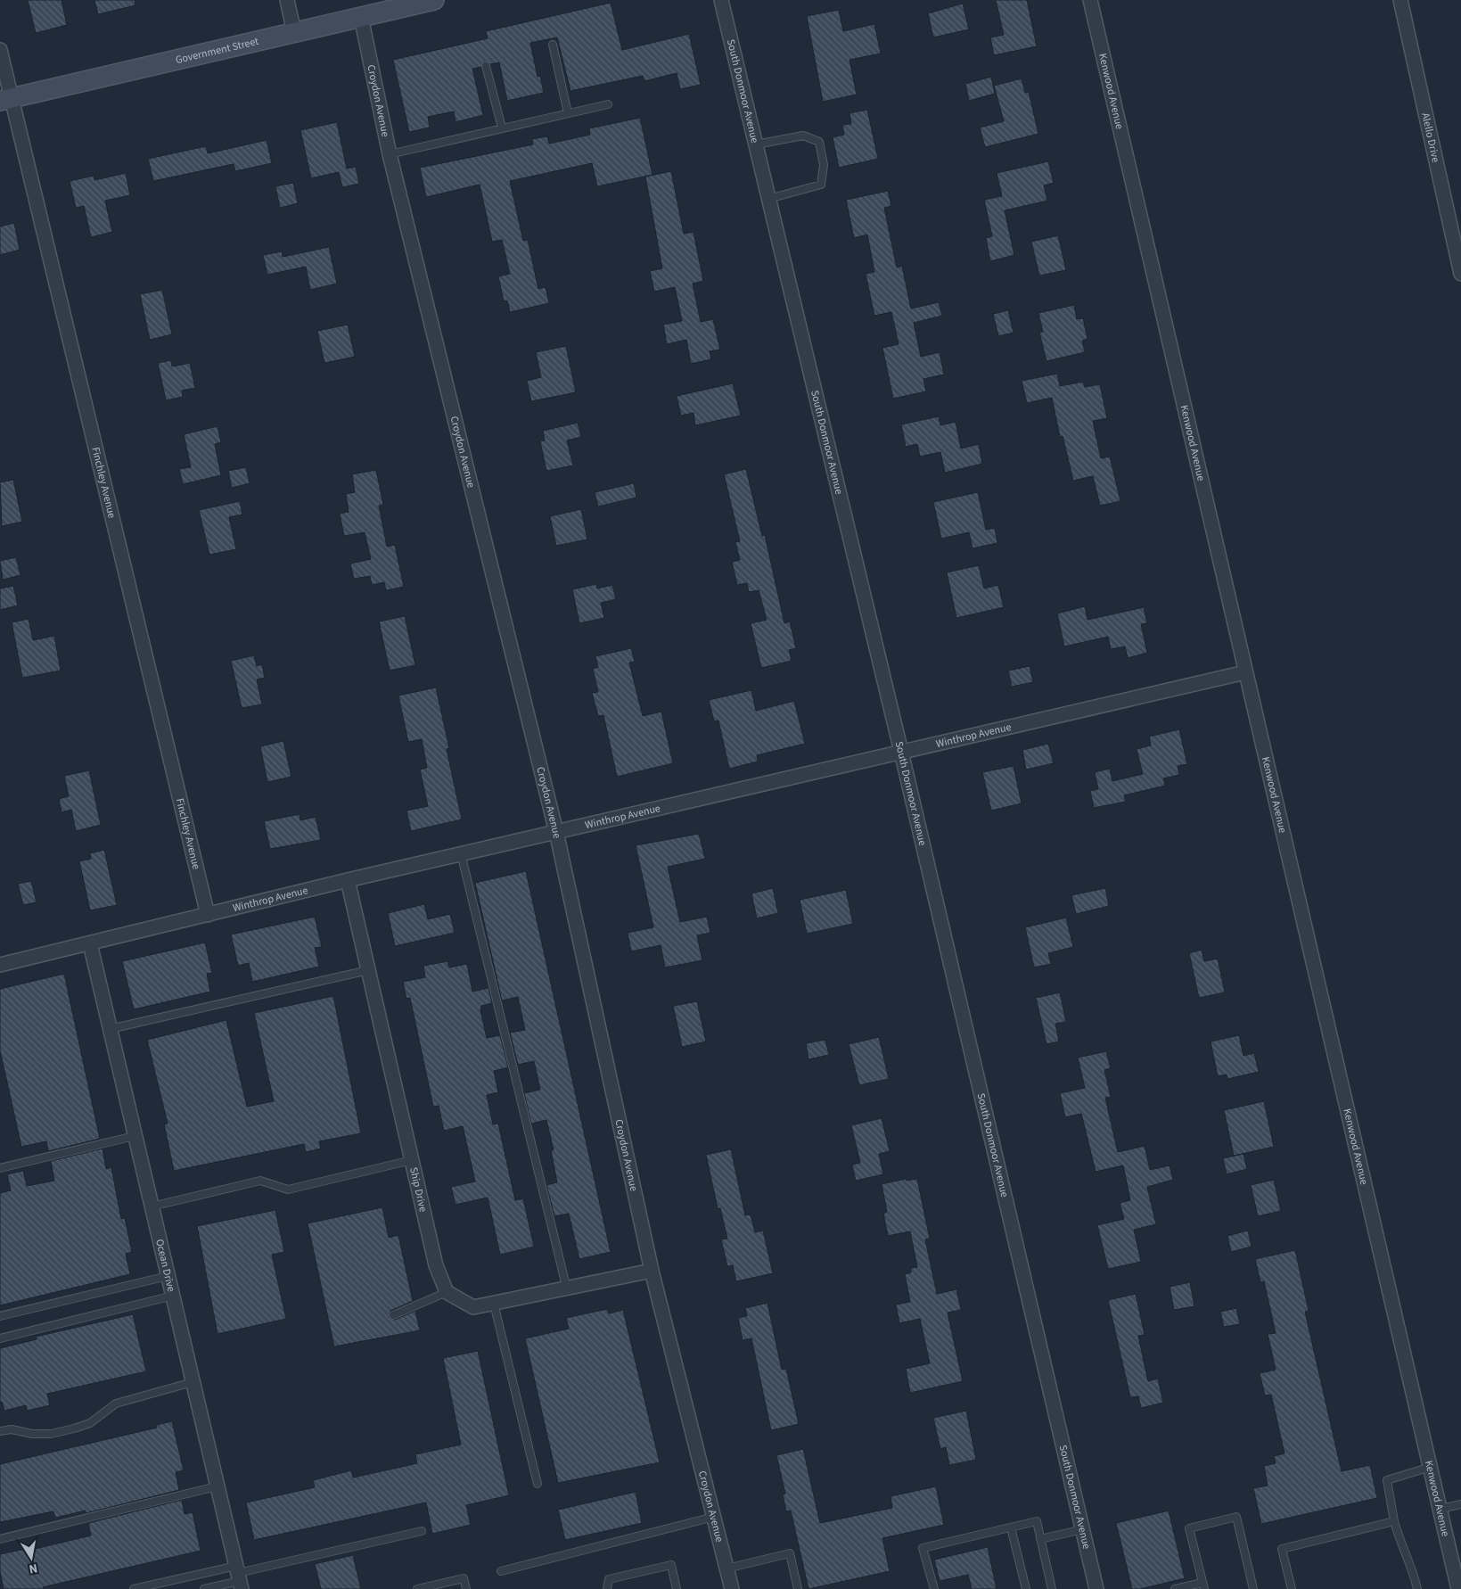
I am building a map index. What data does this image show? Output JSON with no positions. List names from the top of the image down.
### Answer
{
  "streets": {
    "main road": ["Government Street"],
    "street": [
      "Kenwood Avenue",
      "South Donmoor Avenue",
      "Croydon Avenue",
      "Alello Drive",
      "Finchley Avenue",
      "Winthrop Avenue",
      "Ship Drive",
      "Ocean Drive"
    ]
  },
  "crossings": [
    ["Government Street", "Croydon Avenue"],
    ["Government Street", "Finchley Avenue"],
    ["Kenwood Avenue", "Winthrop Avenue"],
    ["South Donmoor Avenue", "Winthrop Avenue"],
    ["Croydon Avenue", "Winthrop Avenue"],
    ["Finchley Avenue", "Winthrop Avenue"],
    ["Winthrop Avenue", "Ship Drive"],
    ["Winthrop Avenue", "Ocean Drive"]
  ],
  "north": "bottom"
}
